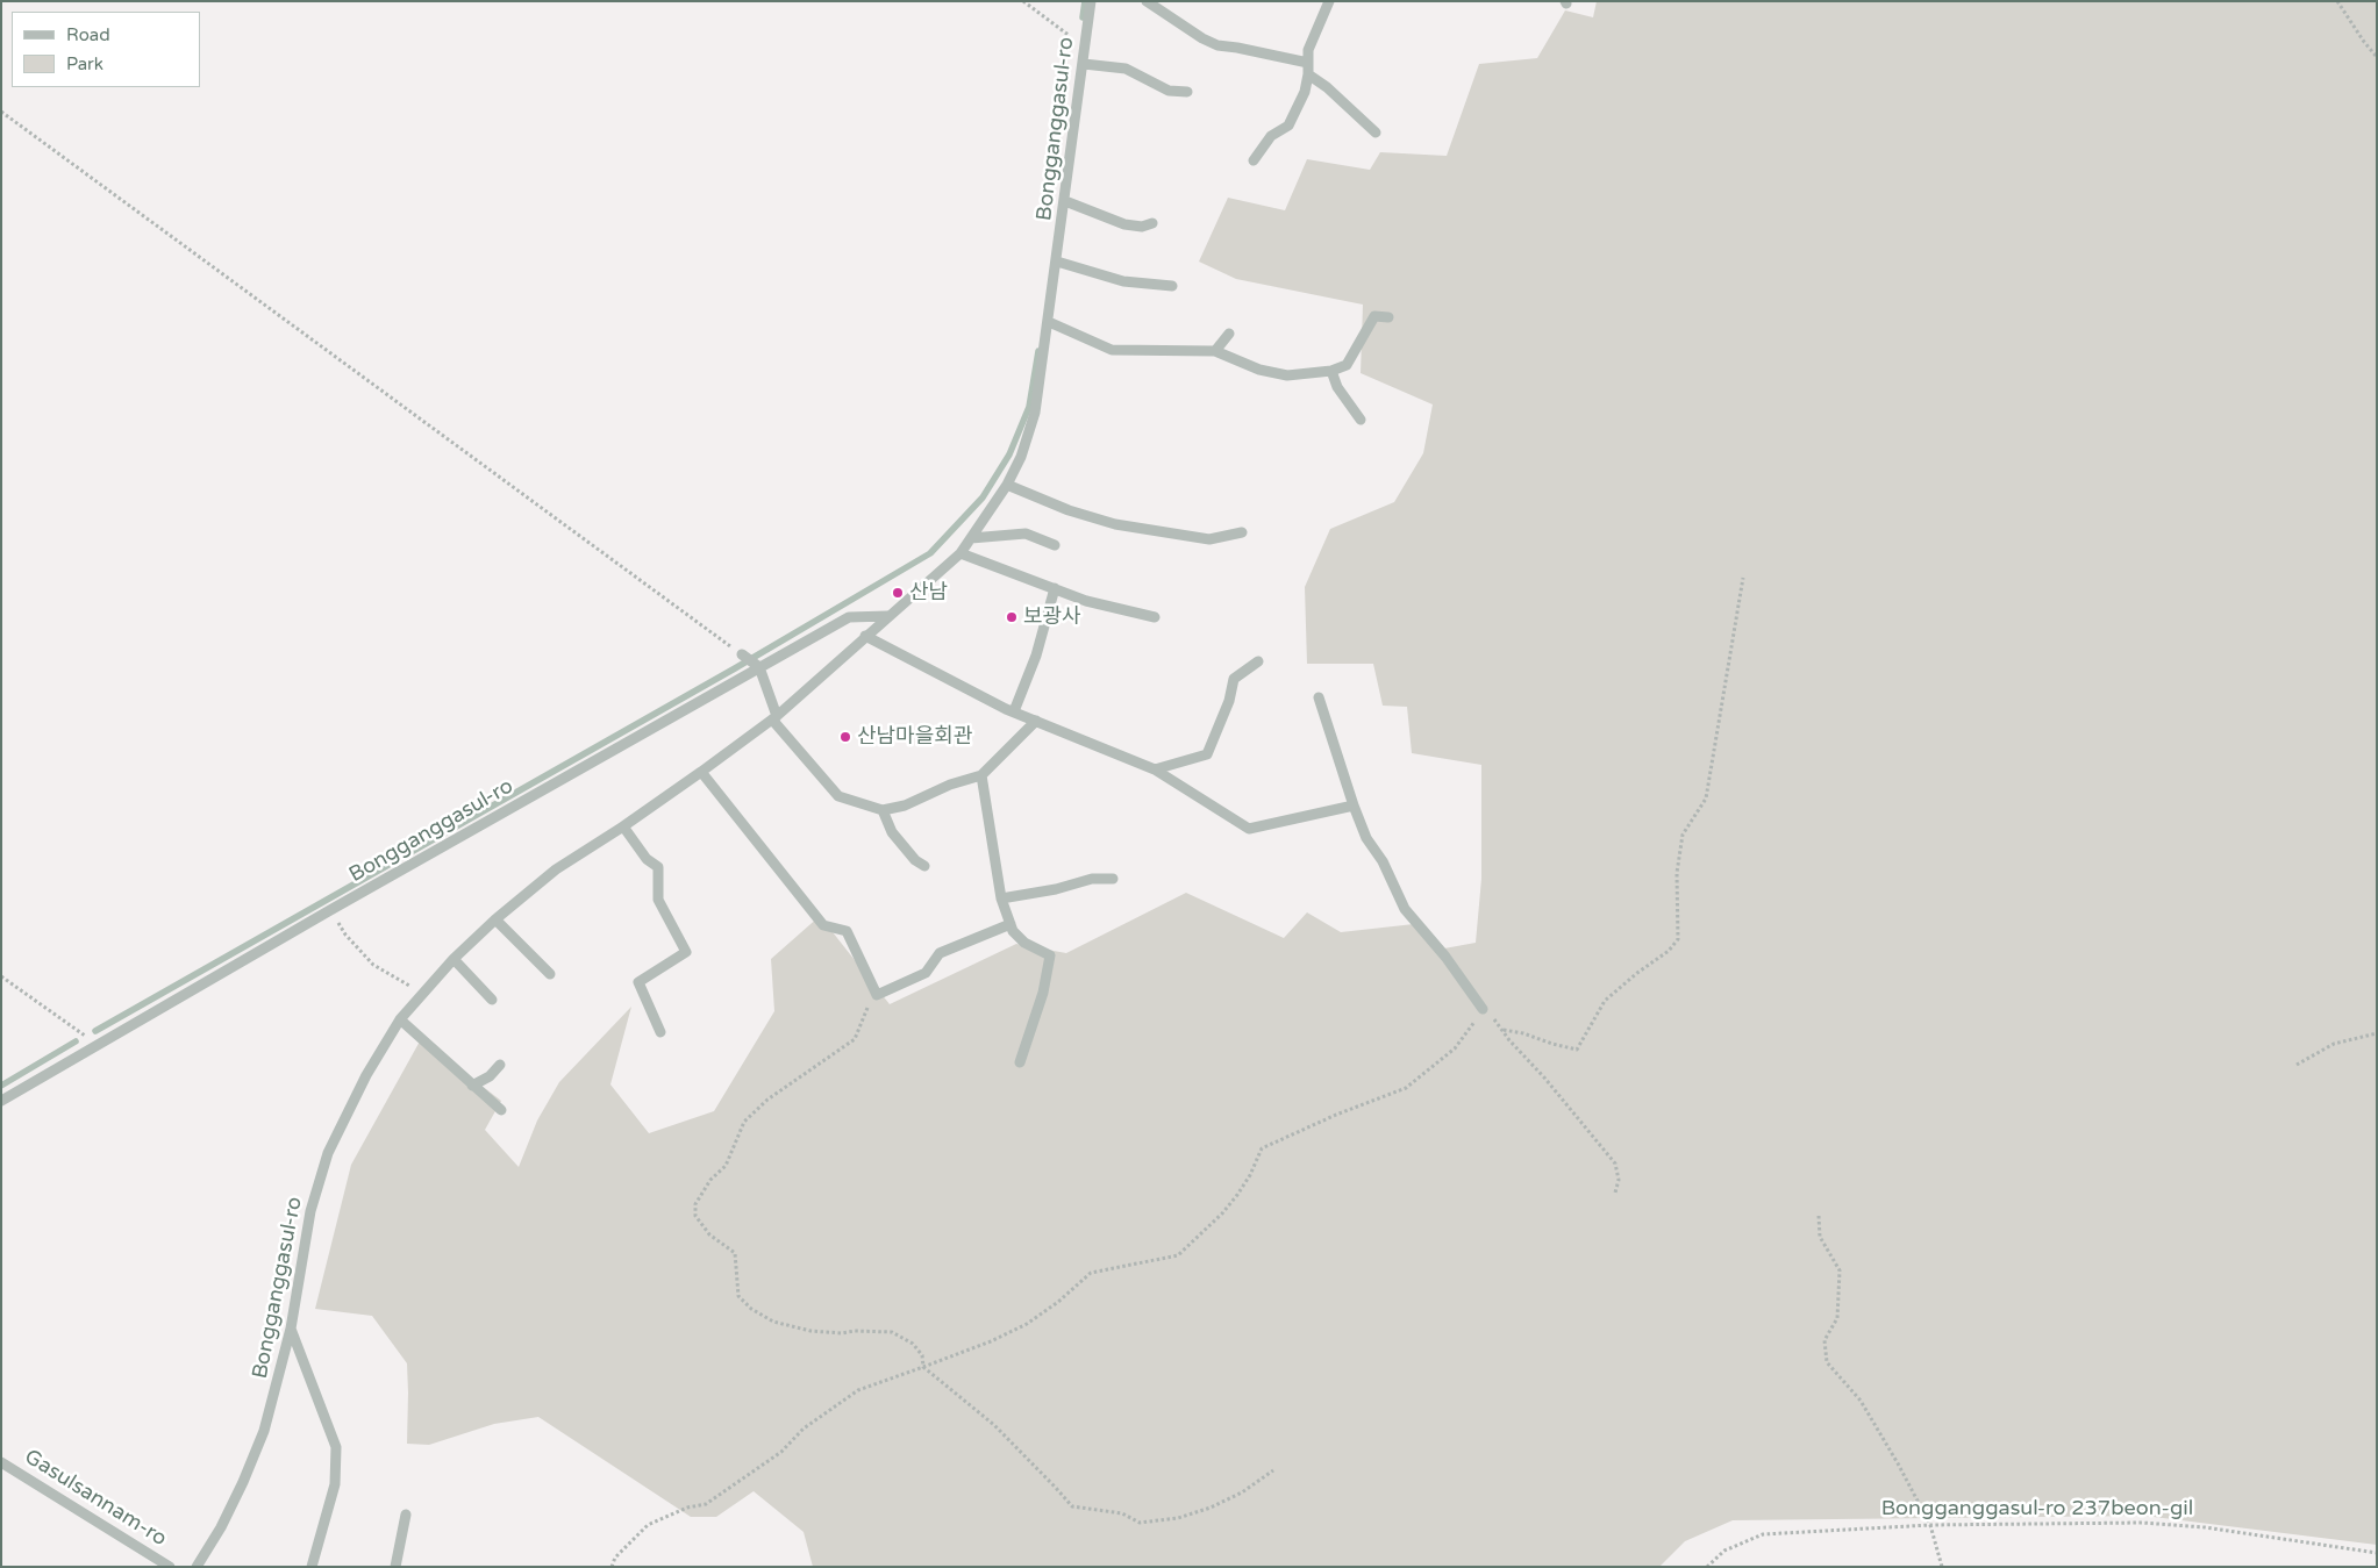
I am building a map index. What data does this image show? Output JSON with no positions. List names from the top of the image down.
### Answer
{
  "streets": {
    "street": ["Bongganggasul-ro", "Gasulsannam-ro"],
    "path": ["Bongganggasul-ro 237beon-gil"]
  },
  "places": ["산남", "보광사", "산남마을회관"],
  "legend": ["Road", "Park"]
}
